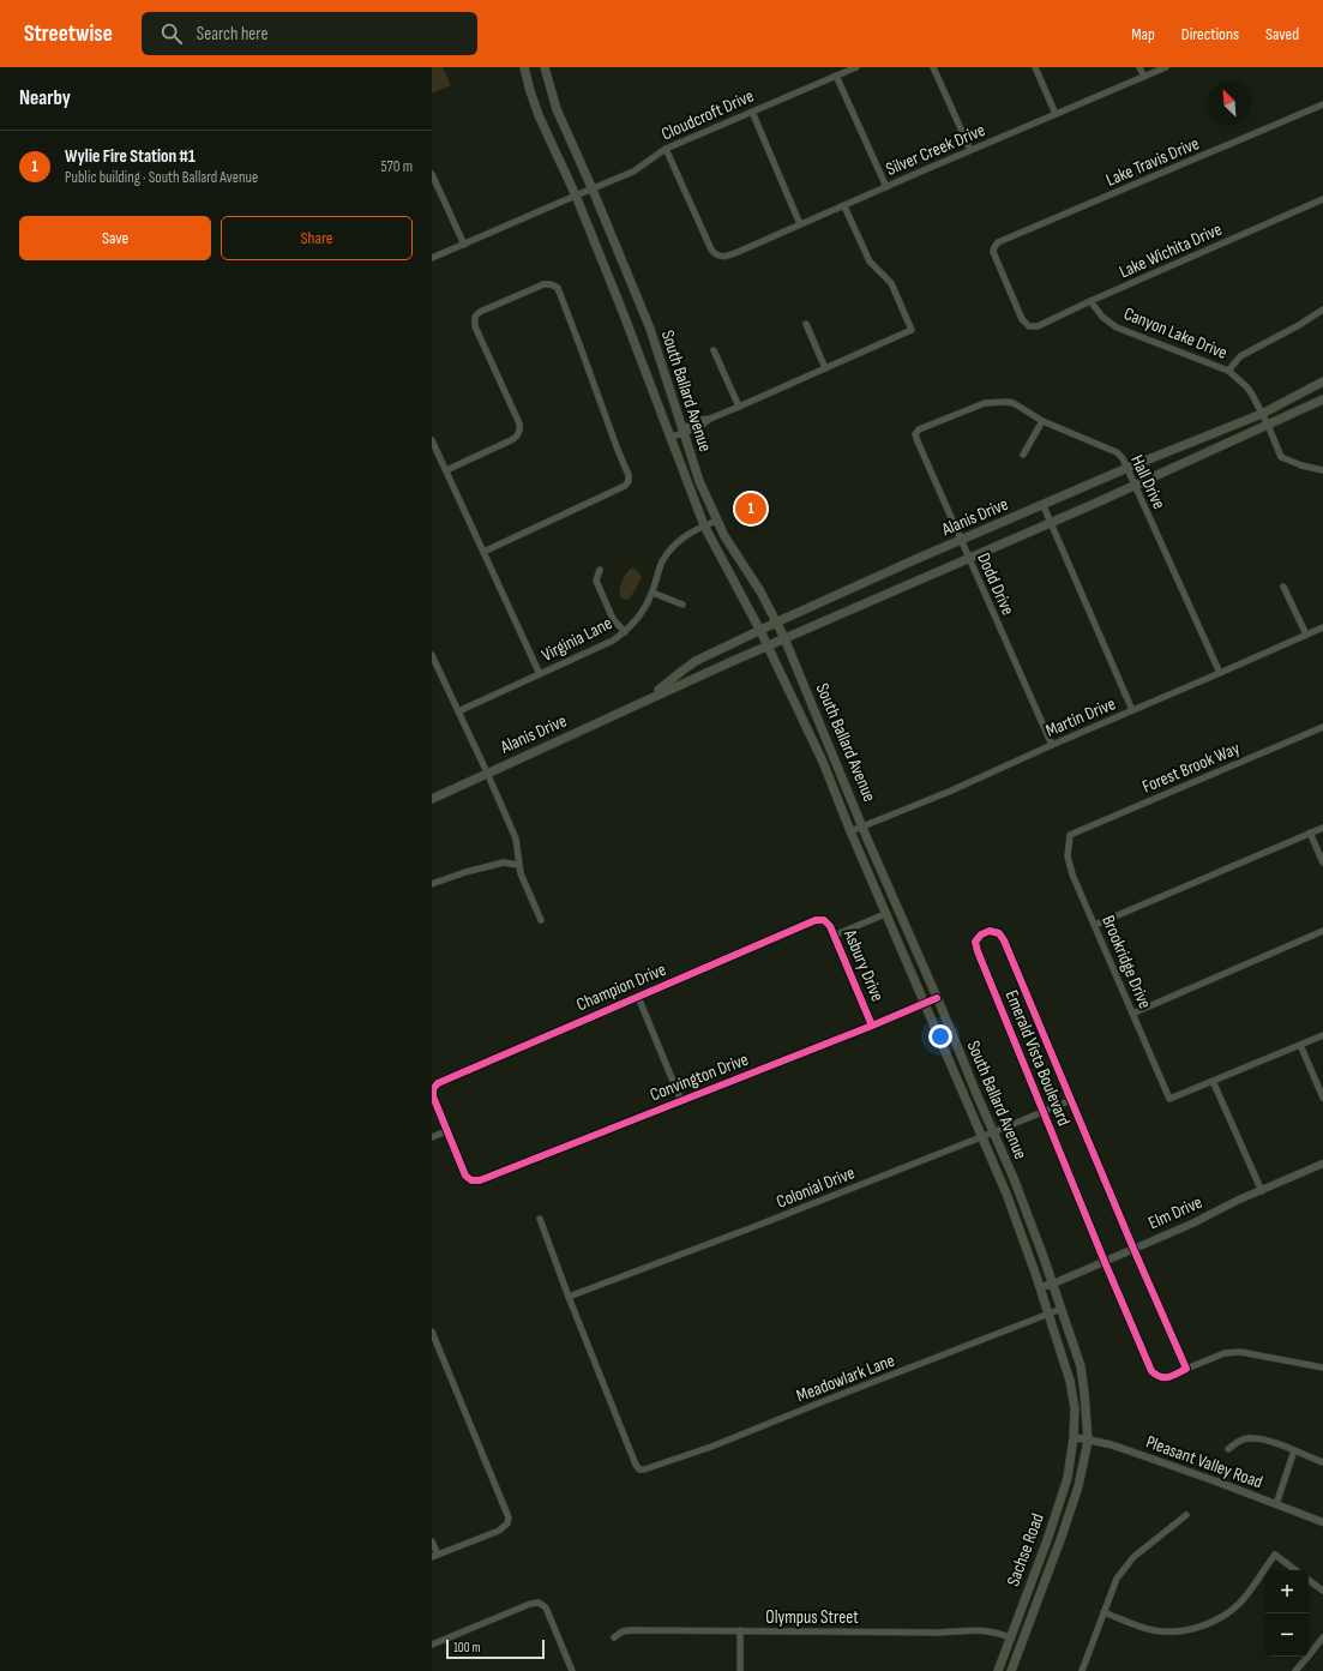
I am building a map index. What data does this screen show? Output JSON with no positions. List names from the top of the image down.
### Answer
{
  "streets": {
    "main road": ["South Ballard Avenue", "Alanis Drive", "Sachse Road"],
    "street": [
      "Cloudcroft Drive",
      "Silver Creek Drive",
      "Lake Travis Drive",
      "Lake Wichita Drive",
      "Canyon Lake Drive",
      "Hall Drive",
      "Dodd Drive",
      "Virginia Lane",
      "Martin Drive",
      "Forest Brook Way",
      "Brookridge Drive",
      "Asbury Drive",
      "Champion Drive",
      "Emerald Vista Boulevard",
      "Convington Drive",
      "Colonial Drive",
      "Elm Drive",
      "Meadowlark Lane",
      "Pleasant Valley Road",
      "Olympus Street"
    ]
  },
  "crossings": [
    ["Cloudcroft Drive", "Silver Creek Drive"],
    ["Cloudcroft Drive", "South Ballard Avenue"],
    ["Lake Travis Drive", "Lake Wichita Drive"],
    ["Lake Wichita Drive", "Canyon Lake Drive"],
    ["Canyon Lake Drive", "Alanis Drive"],
    ["South Ballard Avenue", "Alanis Drive"],
    ["South Ballard Avenue", "Virginia Lane"],
    ["South Ballard Avenue", "Martin Drive"],
    ["South Ballard Avenue", "Convington Drive"],
    ["South Ballard Avenue", "Colonial Drive"],
    ["South Ballard Avenue", "Elm Drive"],
    ["South Ballard Avenue", "Meadowlark Lane"],
    ["South Ballard Avenue", "Pleasant Valley Road"],
    ["South Ballard Avenue", "Sachse Road"],
    ["Hall Drive", "Alanis Drive"],
    ["Hall Drive", "Dodd Drive"],
    ["Hall Drive", "Martin Drive"],
    ["Alanis Drive", "Dodd Drive"],
    ["Dodd Drive", "Martin Drive"],
    ["Forest Brook Way", "Brookridge Drive"],
    ["Asbury Drive", "Champion Drive"],
    ["Asbury Drive", "Convington Drive"],
    ["Champion Drive", "Convington Drive"],
    ["Emerald Vista Boulevard", "Colonial Drive"],
    ["Emerald Vista Boulevard", "Elm Drive"],
    ["Colonial Drive", "Meadowlark Lane"],
    ["Pleasant Valley Road", "Sachse Road"],
    ["Sachse Road", "Olympus Street"]
  ],
  "scale_bar": "100 m",
  "north": "top left",
  "page": {
    "header": "Streetwise",
    "search": "Search here",
    "nav": ["Map", "Directions", "Saved"],
    "heading": "Nearby",
    "list": [
      {
        "mark": "1",
        "name": "Wylie Fire Station #1",
        "note": "Public building · South Ballard Avenue",
        "value": "570 m"
      }
    ],
    "buttons": ["Save", "Share"],
    "pins": "1",
    "map_buttons": ["+", "−"],
    "scale": "100 m"
  }
}
